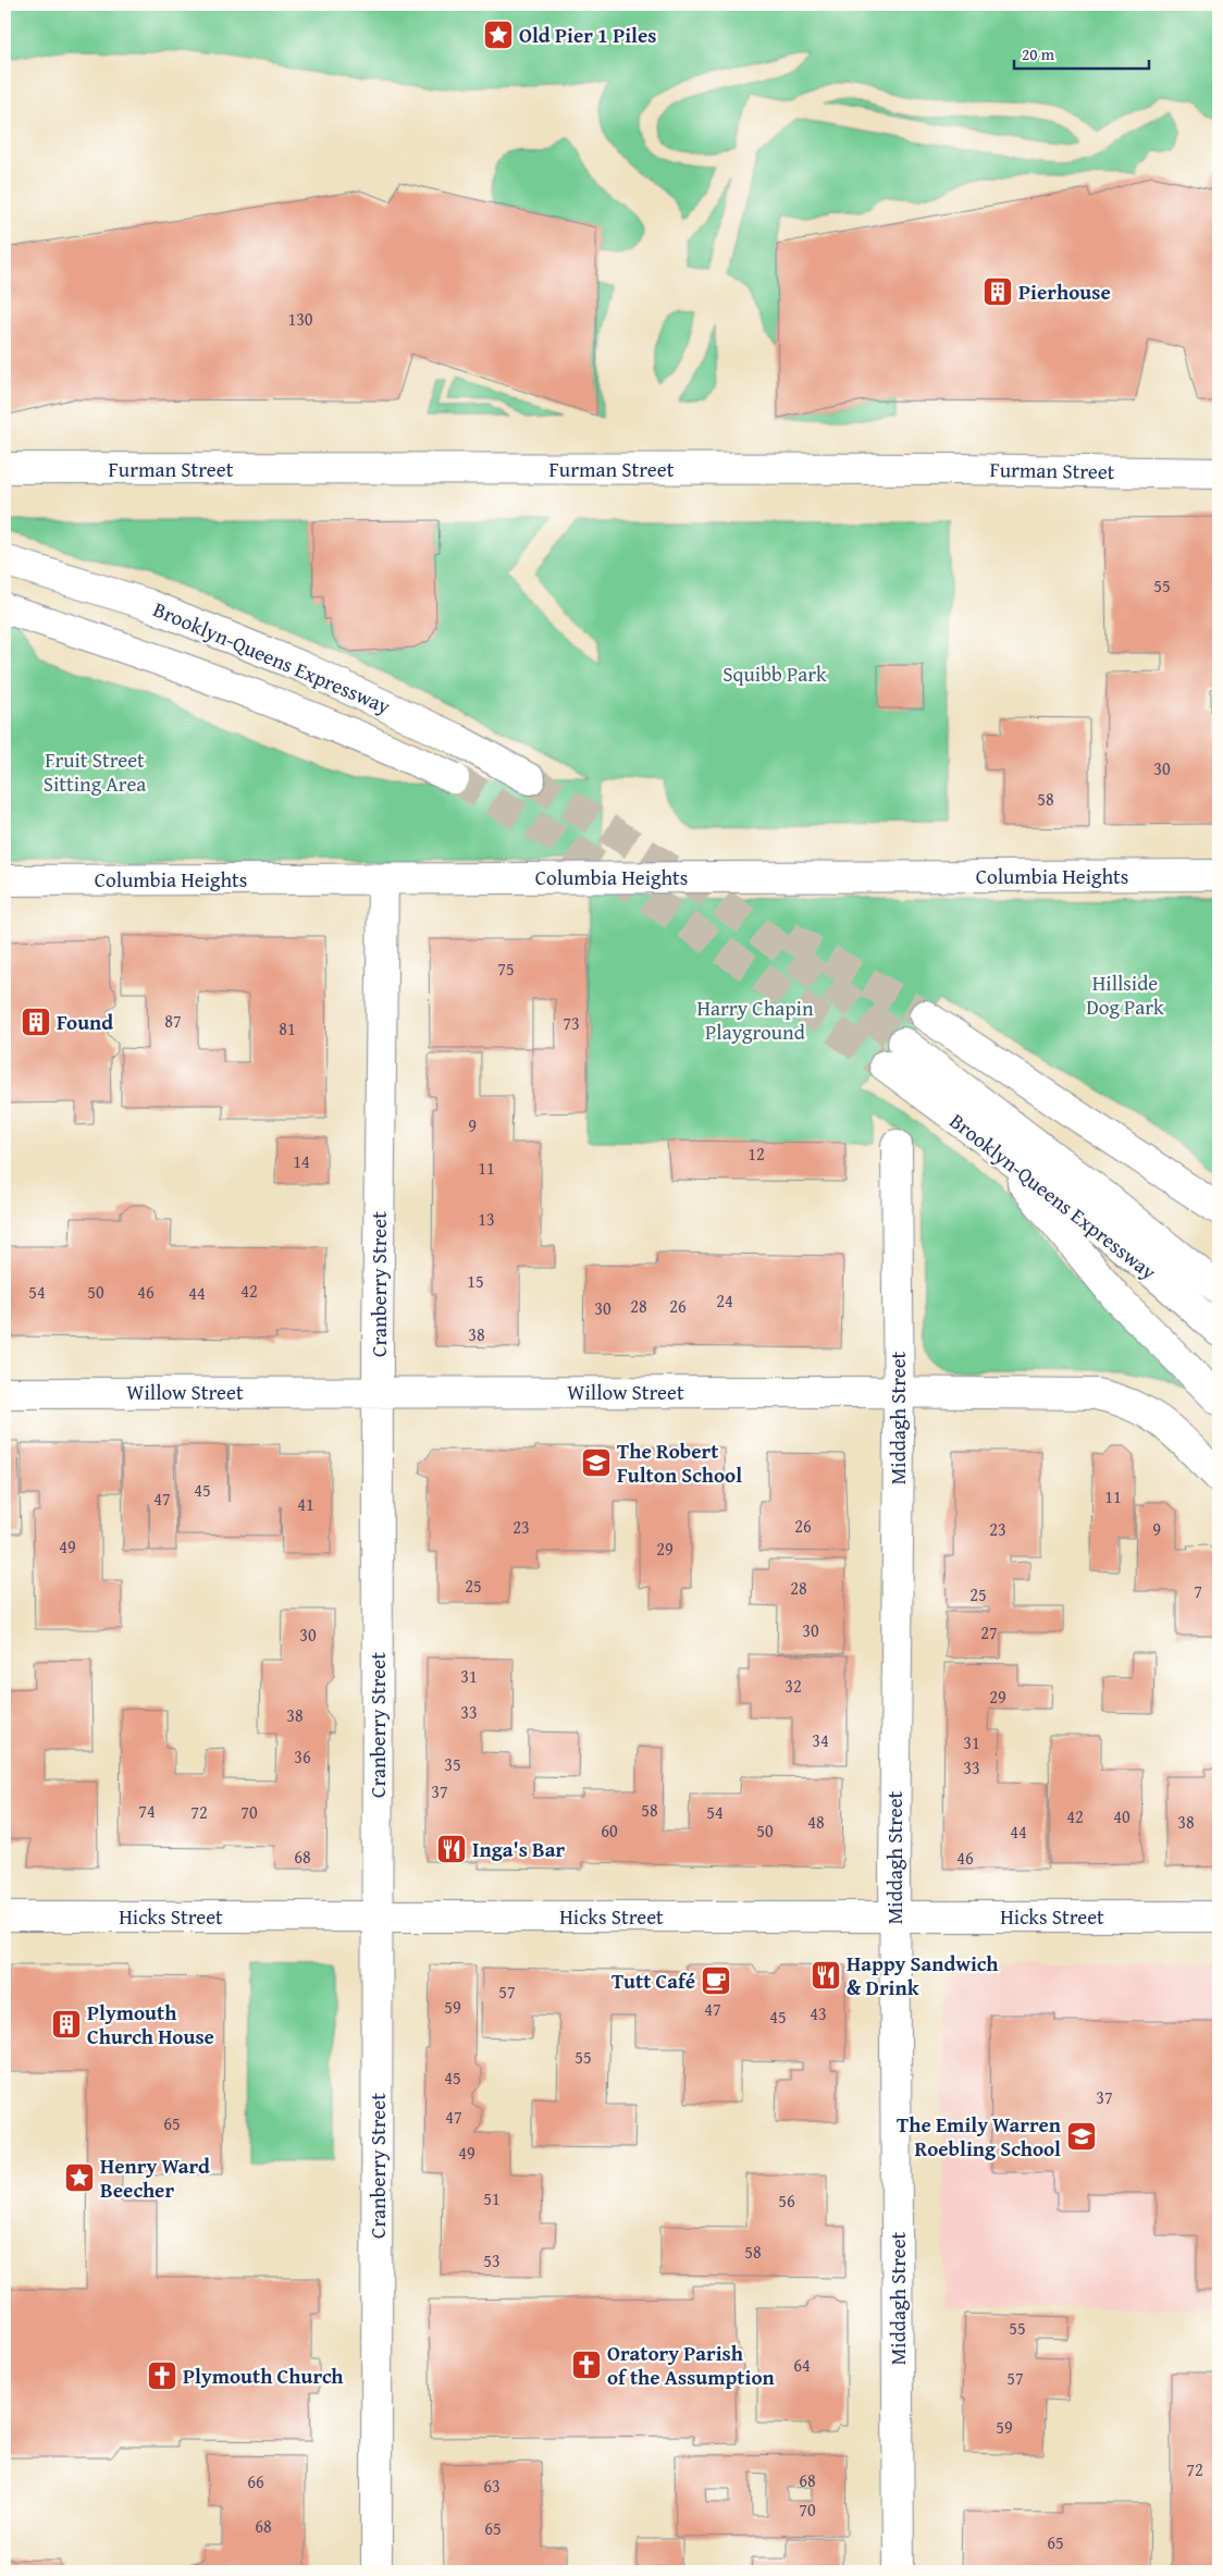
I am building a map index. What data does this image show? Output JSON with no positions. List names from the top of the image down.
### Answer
{
  "streets": {
    "main road": [
      "Furman Street",
      "Brooklyn-Queens Expressway",
      "Columbia Heights",
      "Cranberry Street",
      "Willow Street",
      "Middagh Street",
      "Hicks Street"
    ]
  },
  "crossings": [
    ["Columbia Heights", "Cranberry Street"],
    ["Cranberry Street", "Willow Street"],
    ["Cranberry Street", "Hicks Street"],
    ["Willow Street", "Middagh Street"],
    ["Middagh Street", "Hicks Street"]
  ],
  "parks": [
    "Squibb Park",
    "Fruit Street Sitting Area",
    "Hillside Dog Park",
    "Harry Chapin Playground"
  ],
  "places": {
    "place": ["Old Pier 1 Piles", "Henry Ward Beecher"],
    "building": ["Pierhouse", "Found", "Plymouth Church House"],
    "school or university": ["The Robert Fulton School", "The Emily Warren Roebling School"],
    "restaurant": ["Inga's Bar", "Happy Sandwich & Drink"],
    "cafe": ["Tutt Café"],
    "church": ["Oratory Parish of the Assumption", "Plymouth Church"]
  },
  "house_numbers": [
    "130",
    "55",
    "30",
    "58",
    "75",
    "87",
    "73",
    "81",
    "9",
    "12",
    "14",
    "11",
    "13",
    "15",
    "42",
    "54",
    "50",
    "46",
    "44",
    "24",
    "28",
    "26",
    "30",
    "38",
    "45",
    "11",
    "47",
    "41",
    "26",
    "23",
    "23",
    "9",
    "49",
    "29",
    "25",
    "28",
    "7",
    "25",
    "30",
    "27",
    "30",
    "31",
    "32",
    "29",
    "33",
    "38",
    "34",
    "31",
    "36",
    "35",
    "33",
    "37",
    "58",
    "74",
    "72",
    "70",
    "54",
    "42",
    "40",
    "48",
    "38",
    "60",
    "50",
    "44",
    "68",
    "46",
    "57",
    "59",
    "47",
    "43",
    "45",
    "55",
    "45",
    "37",
    "47",
    "65",
    "49",
    "51",
    "56",
    "58",
    "53",
    "55",
    "64",
    "57",
    "59",
    "72",
    "68",
    "66",
    "63",
    "70",
    "68",
    "65",
    "65"
  ],
  "scale_bar": "20 m"
}
